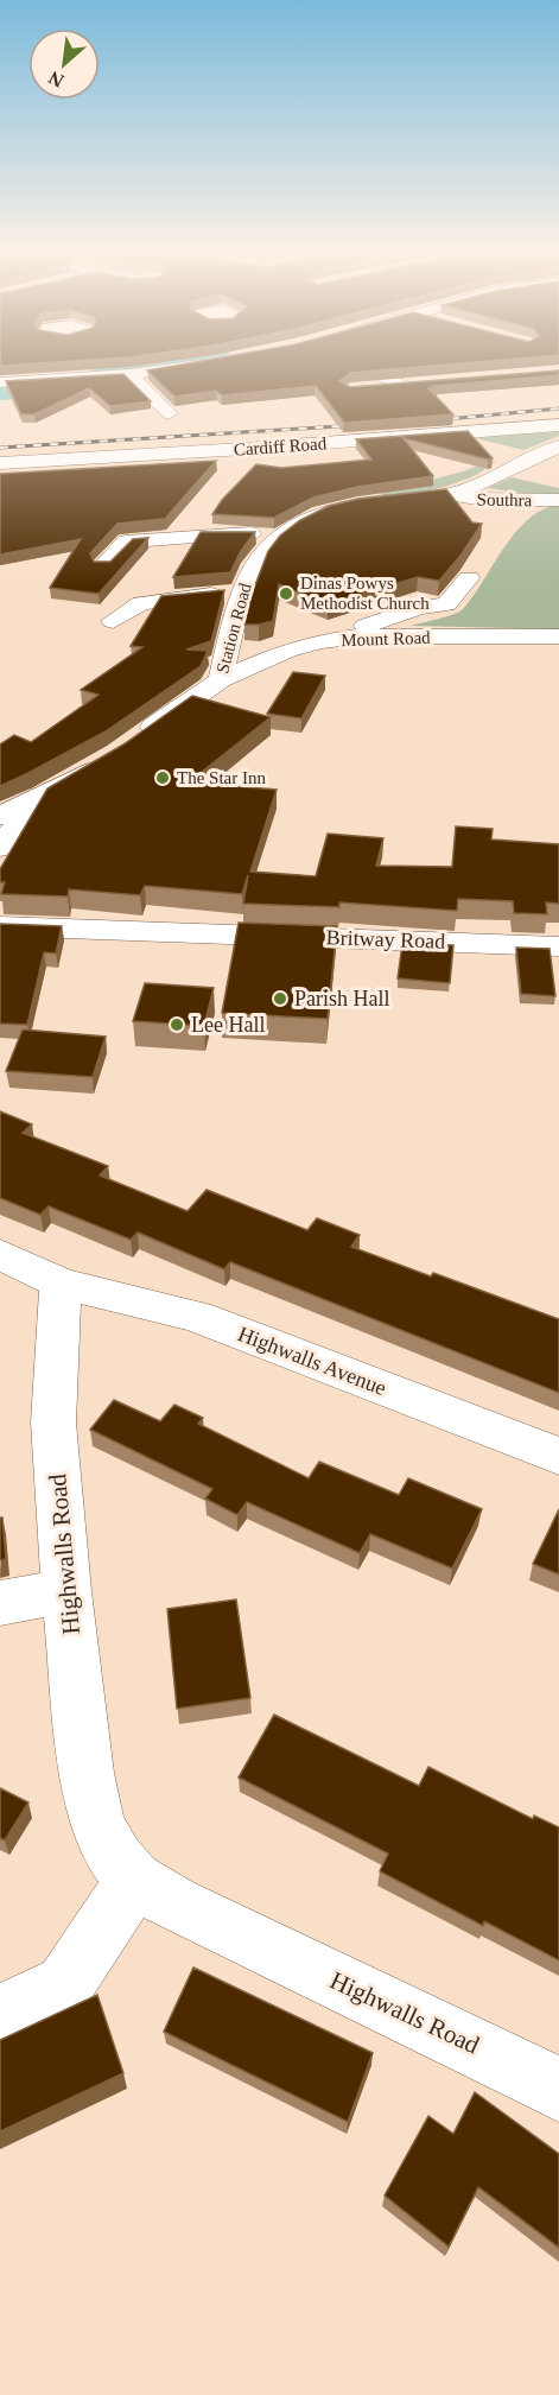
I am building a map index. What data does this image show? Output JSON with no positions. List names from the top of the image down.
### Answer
{
  "streets": {
    "street": [
      "Cardiff Road",
      "Southra",
      "Station Road",
      "Mount Road",
      "Britway Road",
      "Highwalls Avenue",
      "Highwalls Road"
    ]
  },
  "crossings": [
    ["Southra", "Station Road"],
    ["Station Road", "Mount Road"],
    ["Highwalls Avenue", "Highwalls Road"]
  ],
  "places": [
    "Dinas Powys Methodist Church",
    "The Star Inn",
    "Parish Hall",
    "Lee Hall"
  ],
  "north": "bottom left"
}
